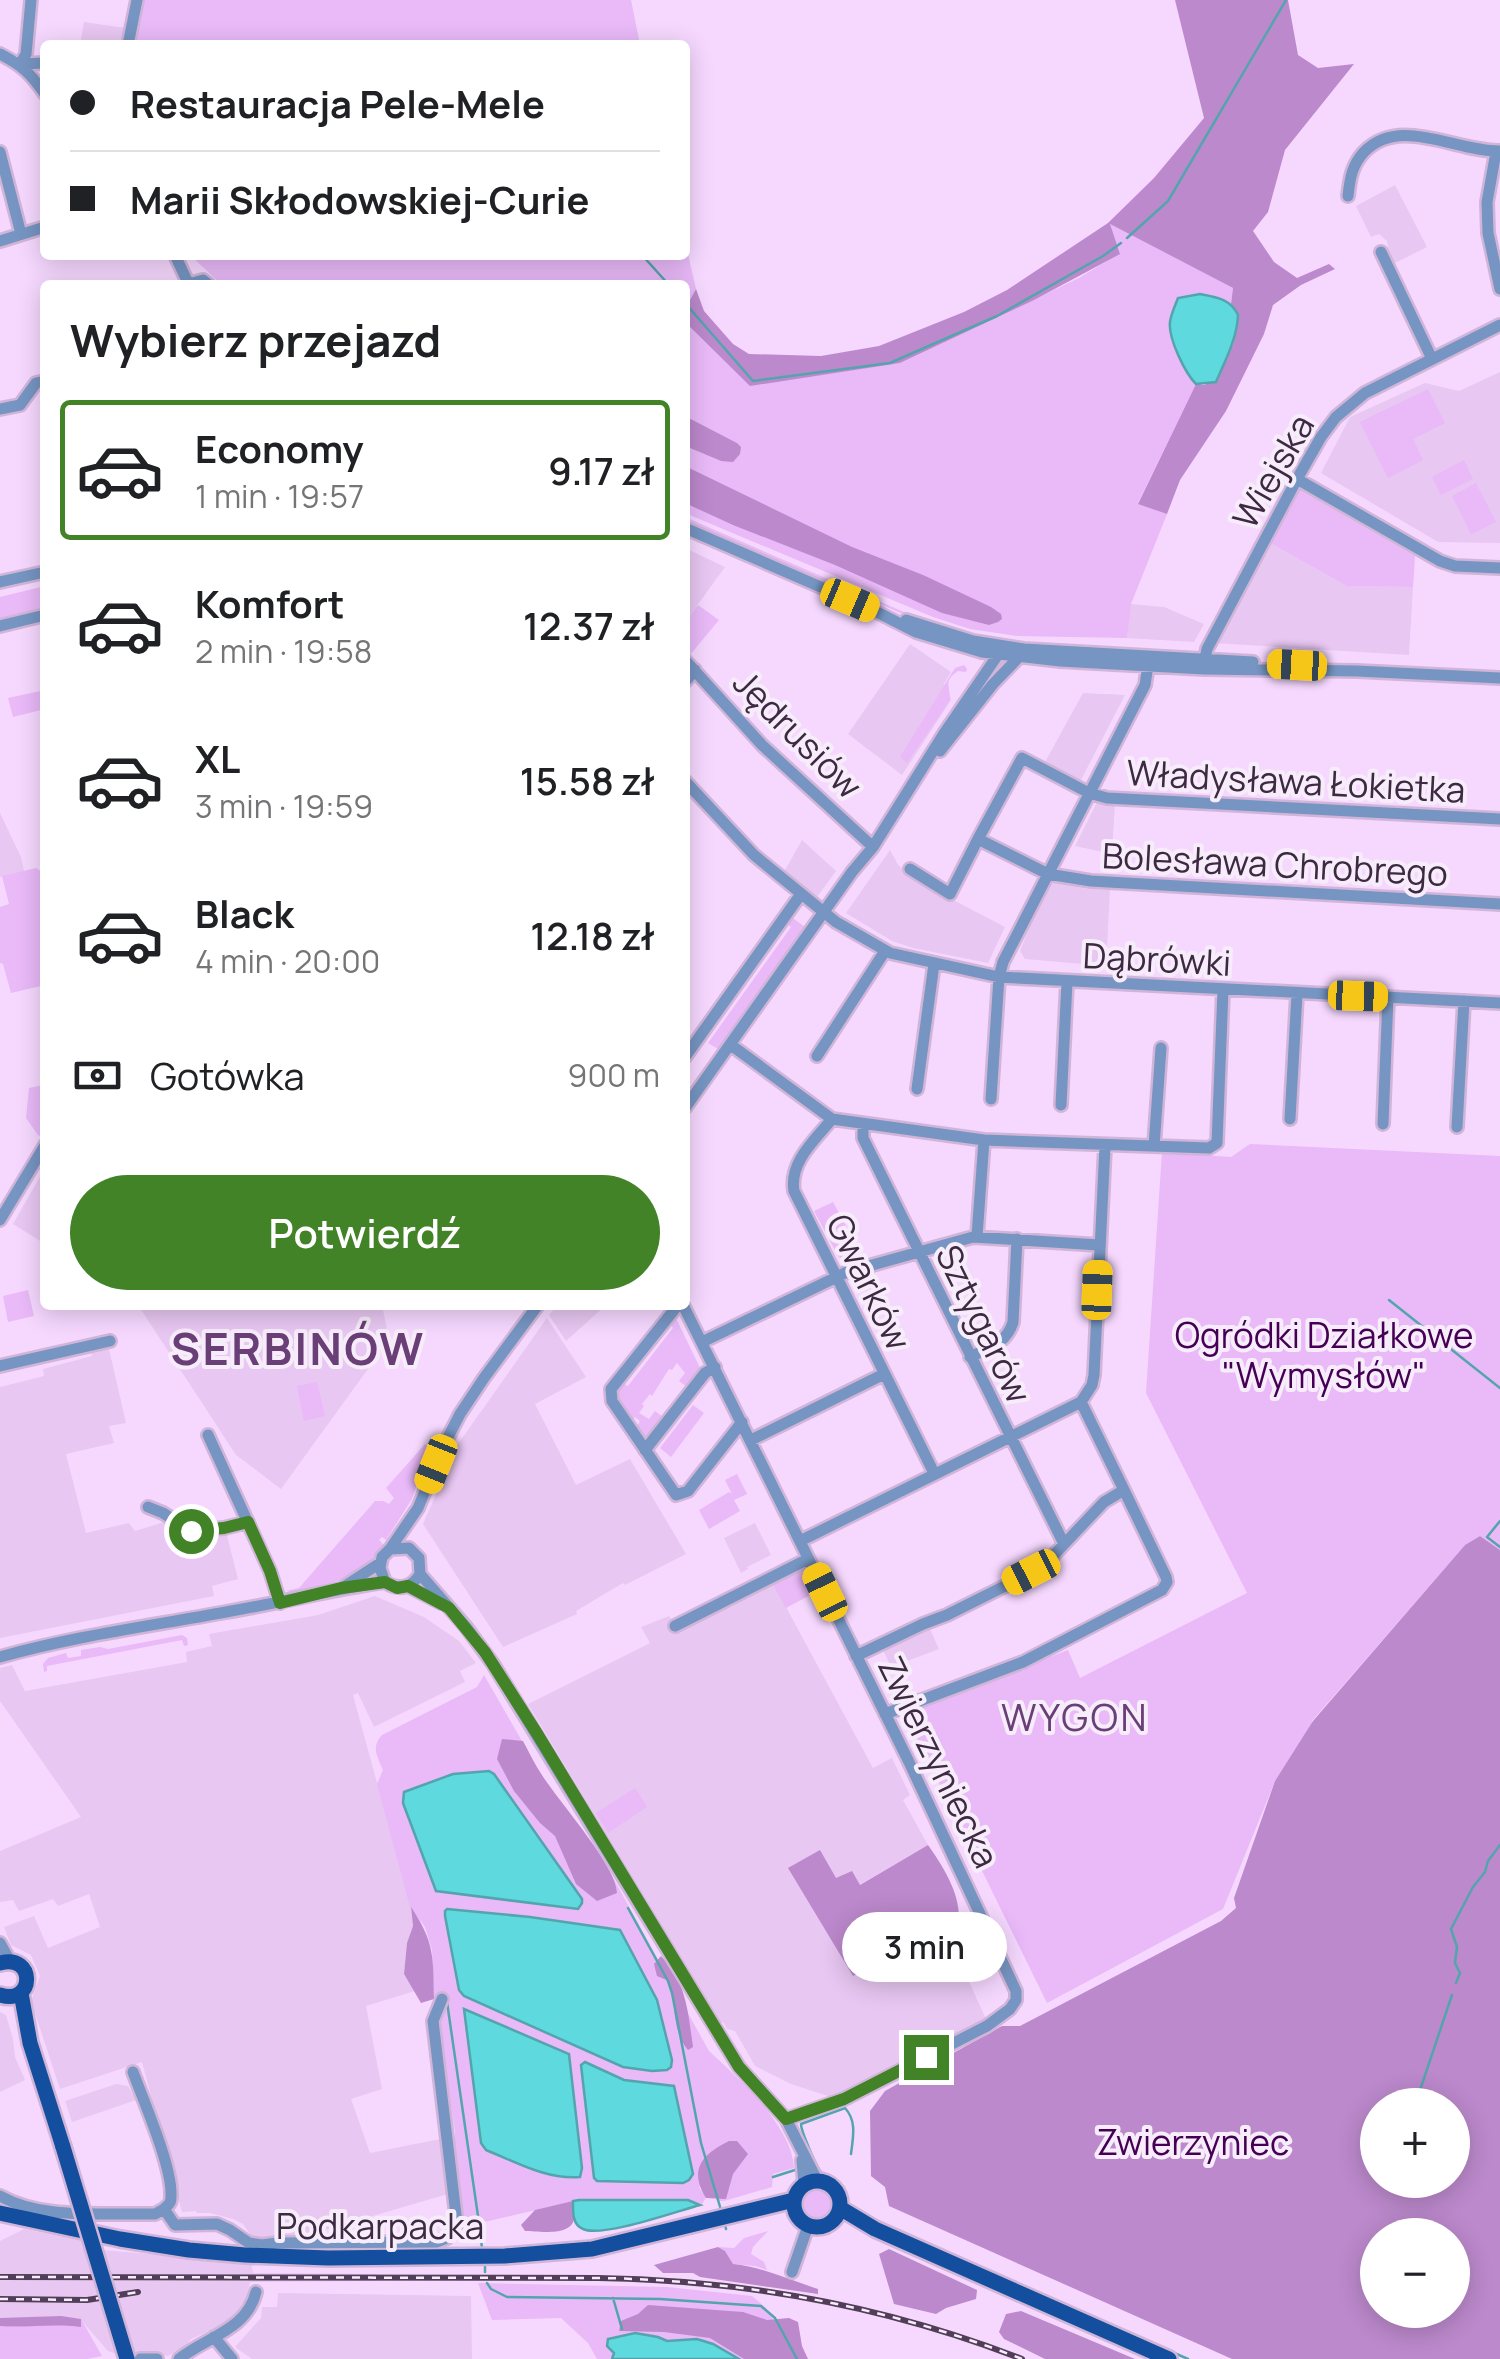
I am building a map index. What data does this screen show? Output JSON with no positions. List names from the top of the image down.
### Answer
{
  "streets": {
    "main road": ["Podkarpacka"],
    "street": [
      "Wiejska",
      "Jędrusiów",
      "Władysława Łokietka",
      "Bolesława Chrobrego",
      "Dąbrówki",
      "Gwarków",
      "Sztygarów",
      "Zwierzyniecka"
    ]
  },
  "crossings": [
    ["Władysława Łokietka", "Bolesława Chrobrego"]
  ],
  "districts": ["SERBINÓW", "WYGON"],
  "parks": ["Ogródki Działkowe \"Wymysłów\"", "Zwierzyniec"],
  "page": {
    "banner": ["Restauracja Pele-Mele", "Marii Skłodowskiej-Curie"],
    "heading": "Wybierz przejazd",
    "list": [
      {
        "name": "Economy",
        "note": "1 min · 19:57",
        "value": "9.17 zł"
      },
      {
        "name": "Komfort",
        "note": "2 min · 19:58",
        "value": "12.37 zł"
      },
      {
        "name": "XL",
        "note": "3 min · 19:59",
        "value": "15.58 zł"
      },
      {
        "name": "Black",
        "note": "4 min · 20:00",
        "value": "12.18 zł"
      }
    ],
    "pay": ["Gotówka", "900 m"],
    "buttons": "Potwierdź",
    "bubble": "3 min",
    "map_buttons": ["+", "−"]
  }
}
